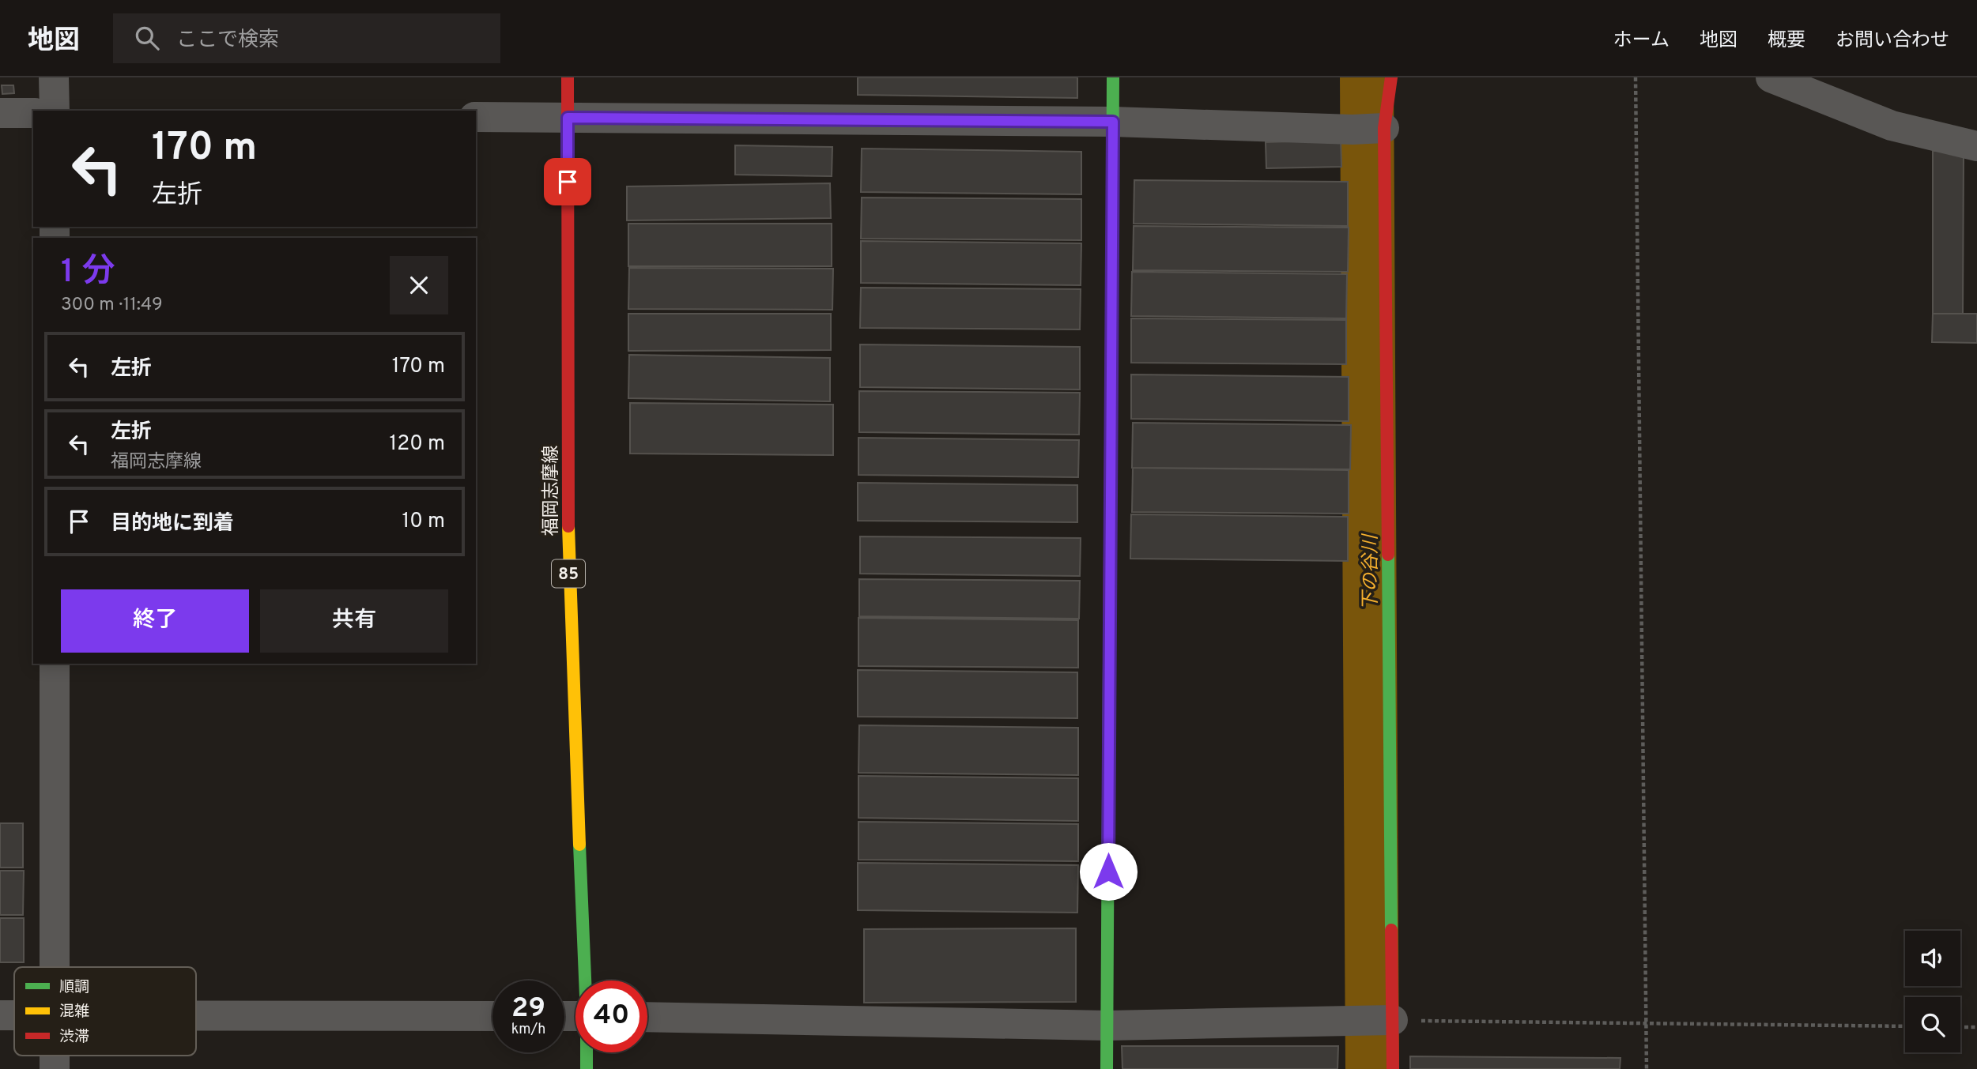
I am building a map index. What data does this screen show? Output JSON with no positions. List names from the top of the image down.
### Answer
{
  "streets": {
    "street": ["福岡志摩線", "85"]
  },
  "water": ["下の谷川"],
  "legend": ["順調", "混雑", "渋滞"],
  "page": {
    "header": "地図",
    "search": "ここで検索",
    "nav": [
      "ホーム",
      "地図",
      "概要",
      "お問い合わせ"
    ],
    "turn": ["170 m", "左折"],
    "heading": ["1 分", "300 m · 11:49"],
    "list": [
      {
        "name": "左折",
        "value": "170 m"
      },
      {
        "name": "左折",
        "note": "福岡志摩線",
        "value": "120 m"
      },
      {
        "name": "目的地に到着",
        "value": "10 m"
      }
    ],
    "buttons": ["終了", "共有"],
    "speed": "29 km/h",
    "limit": "40"
  }
}
